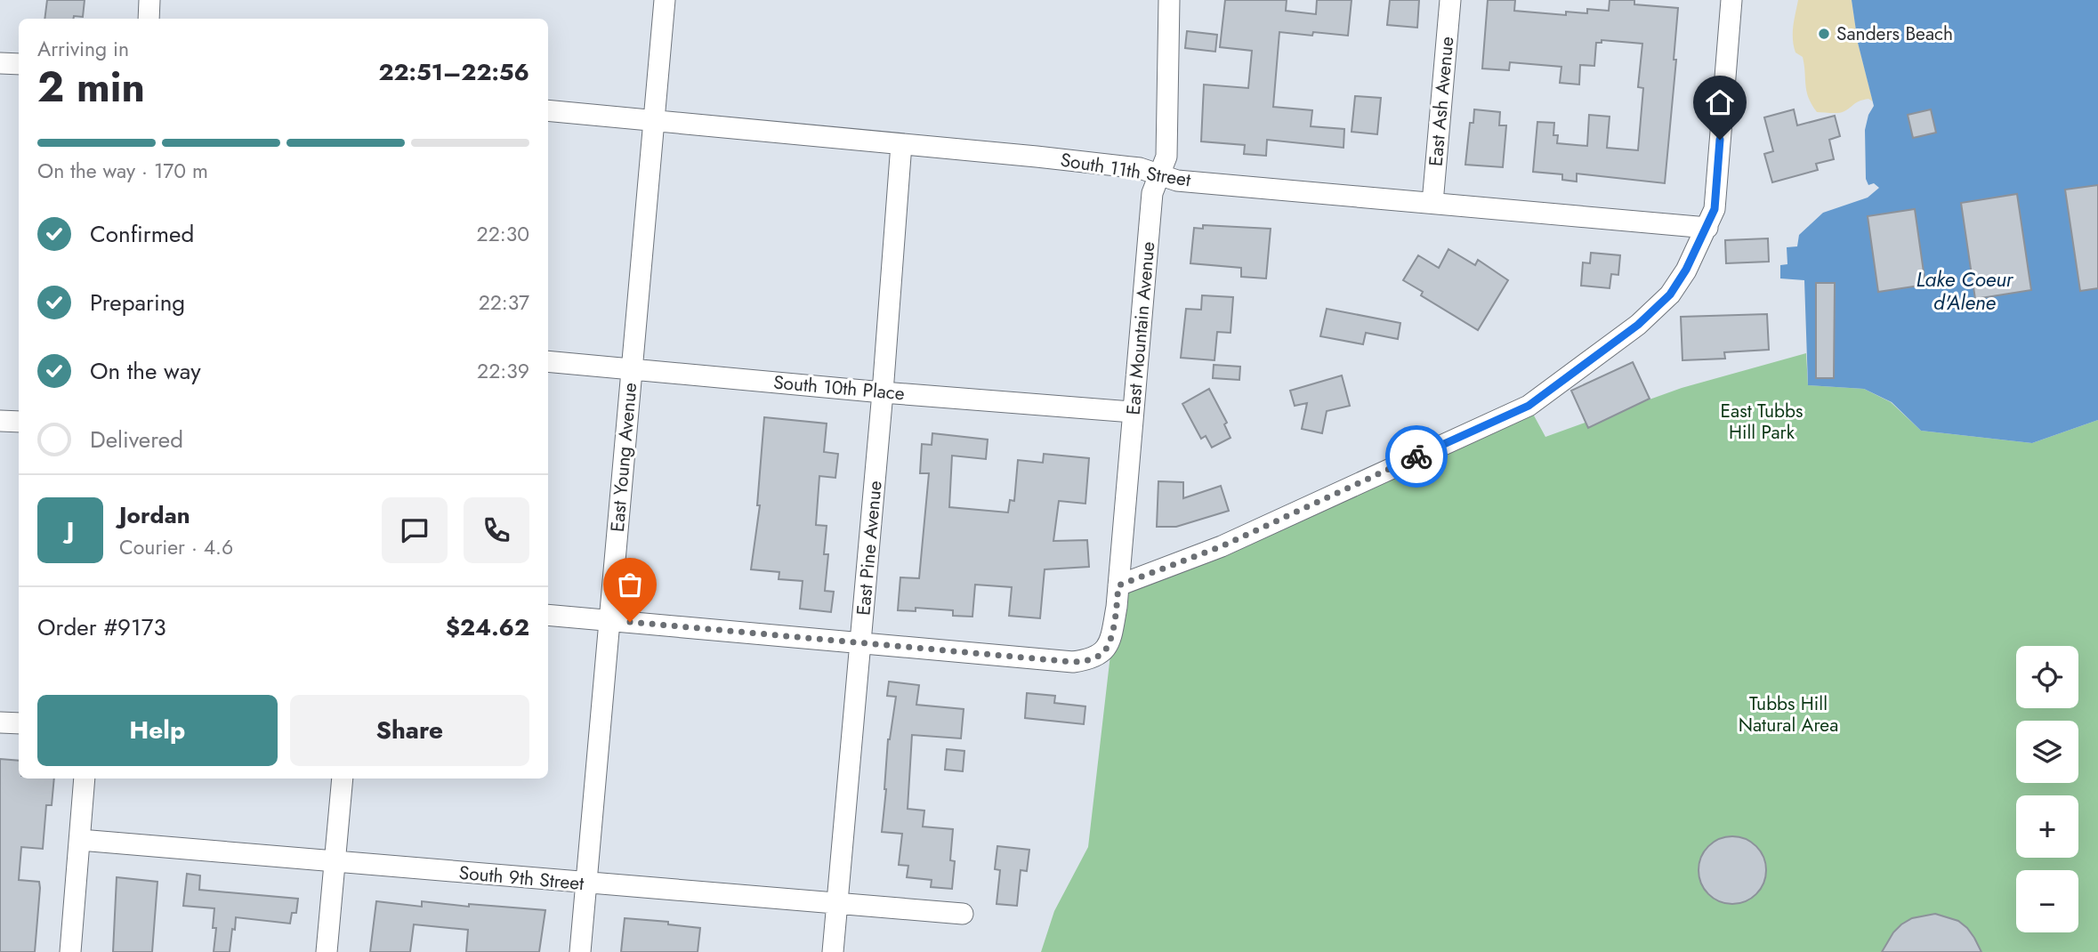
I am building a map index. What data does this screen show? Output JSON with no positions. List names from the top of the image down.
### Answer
{
  "streets": {
    "street": [
      "East Ash Avenue",
      "South 11th Street",
      "East Mountain Avenue",
      "South 10th Place",
      "East Young Avenue",
      "East Pine Avenue",
      "South 9th Street"
    ]
  },
  "crossings": [
    ["East Ash Avenue", "South 11th Street"],
    ["South 11th Street", "East Mountain Avenue"],
    ["South 11th Street", "East Young Avenue"],
    ["South 11th Street", "East Pine Avenue"],
    ["East Mountain Avenue", "South 10th Place"],
    ["East Mountain Avenue", "East Pine Avenue"],
    ["South 10th Place", "East Young Avenue"],
    ["South 10th Place", "East Pine Avenue"],
    ["East Young Avenue", "South 9th Street"],
    ["East Pine Avenue", "South 9th Street"]
  ],
  "water": ["Lake Coeur d'Alene"],
  "parks": ["East Tubbs Hill Park", "Tubbs Hill Natural Area"],
  "places": ["Sanders Beach"],
  "page": {
    "heading": ["2 min", "Arriving in", "22:51–22:56"],
    "panel": [
      "Jordan",
      "Courier · 4.6",
      "Order #9173",
      "$24.62"
    ],
    "bar": "On the way · 170 m",
    "list": [
      ["Confirmed", "22:30"],
      ["Preparing", "22:37"],
      ["On the way", "22:39"],
      "Delivered"
    ],
    "round": "J",
    "map_buttons": ["+", "−"],
    "buttons": ["Help", "Share"]
  }
}
